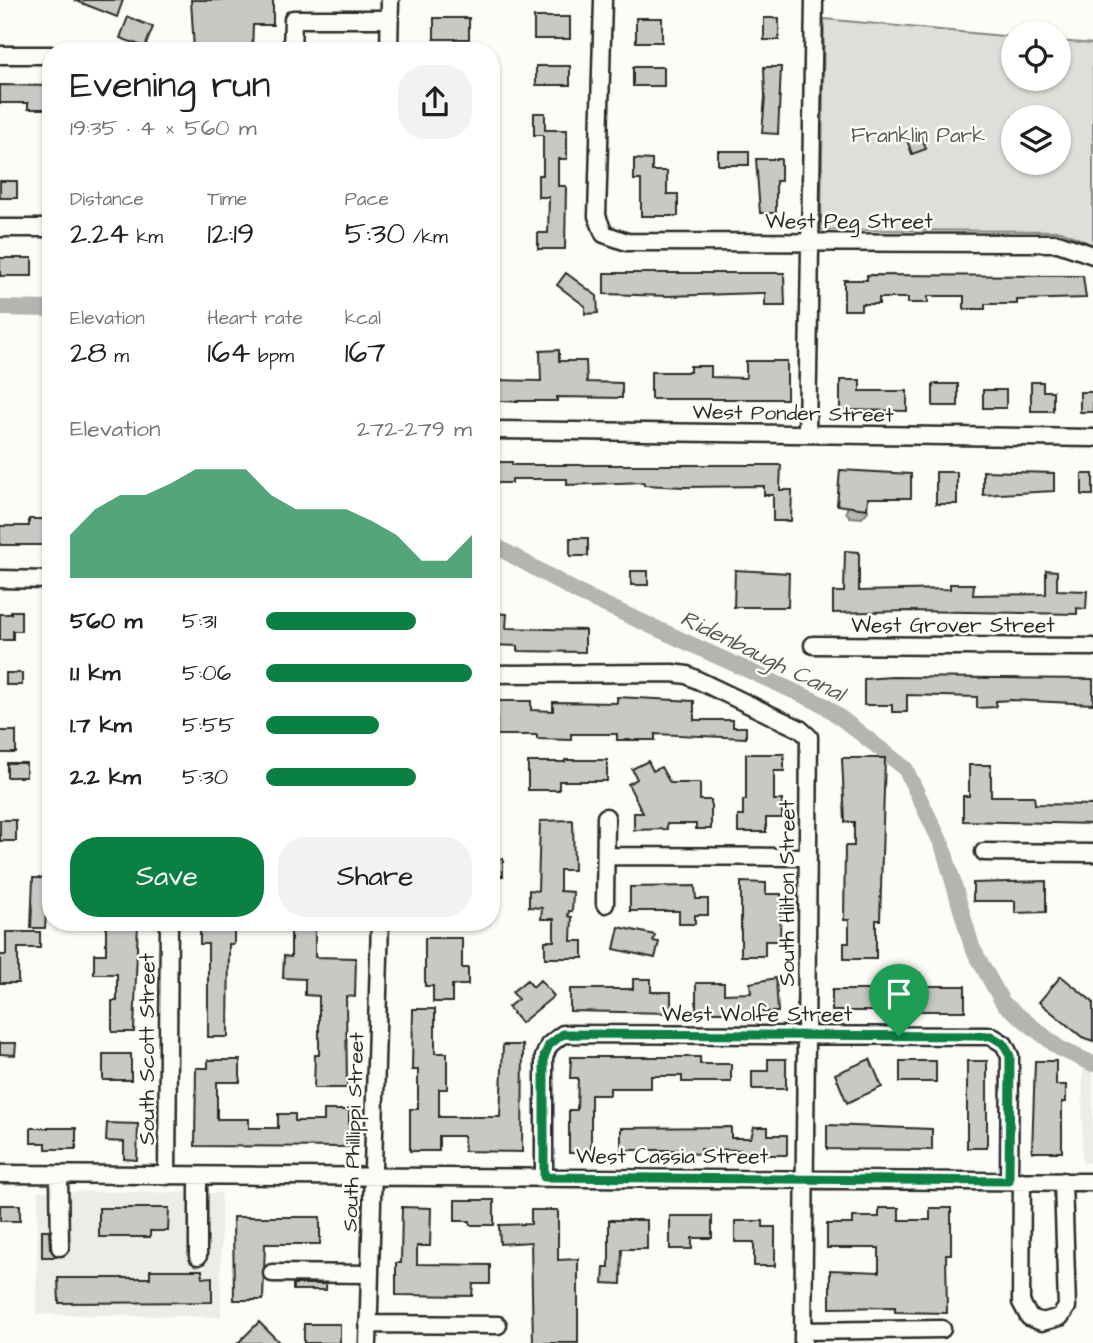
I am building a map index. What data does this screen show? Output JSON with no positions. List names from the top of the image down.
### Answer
{
  "streets": {
    "street": [
      "West Peg Street",
      "West Ponder Street",
      "West Grover Street",
      "South Hilton Street",
      "West Wolfe Street",
      "South Scott Street",
      "South Phillippi Street",
      "West Cassia Street"
    ]
  },
  "crossings": [
    ["South Hilton Street", "West Wolfe Street"],
    ["South Hilton Street", "West Cassia Street"],
    ["West Wolfe Street", "West Cassia Street"],
    ["South Scott Street", "West Cassia Street"],
    ["South Phillippi Street", "West Cassia Street"]
  ],
  "water": ["Ridenbaugh Canal"],
  "parks": ["Franklin Park"],
  "page": {
    "heading": ["Evening run", "19:35 · 4 × 560 m"],
    "stats": [
      ["Distance", "2.24 km"],
      ["Time", "12:19"],
      ["Pace", "5:30 /km"],
      ["Elevation", "28 m"],
      ["Heart rate", "164 bpm"],
      ["kcal", "167"]
    ],
    "chart": ["Elevation", "272–279 m"],
    "list": [
      {
        "name": "560 m",
        "note": "5:31"
      },
      {
        "name": "1.1 km",
        "note": "5:06"
      },
      {
        "name": "1.7 km",
        "note": "5:55"
      },
      {
        "name": "2.2 km",
        "note": "5:30"
      }
    ],
    "buttons": ["Save", "Share"]
  }
}
